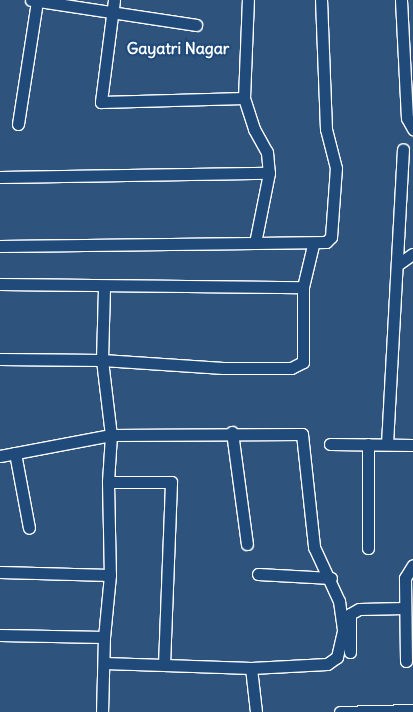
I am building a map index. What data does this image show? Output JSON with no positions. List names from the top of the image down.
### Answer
{
  "districts": ["Gayatri Nagar"]
}
